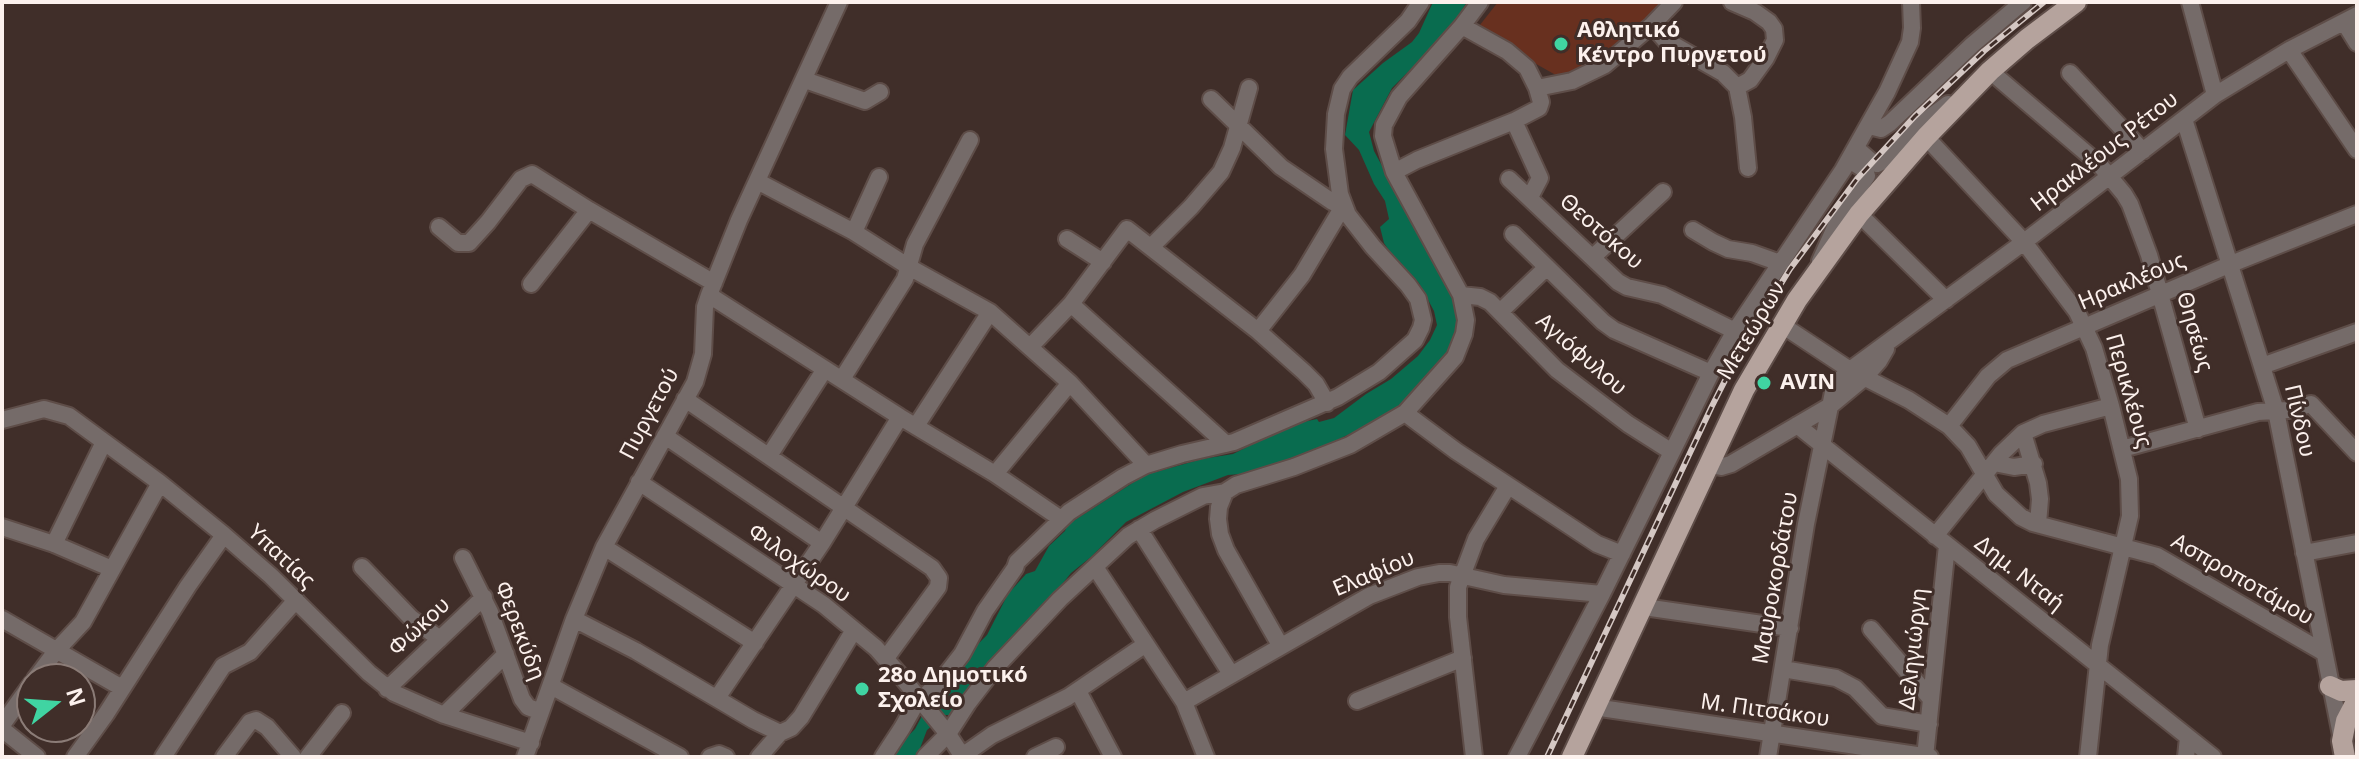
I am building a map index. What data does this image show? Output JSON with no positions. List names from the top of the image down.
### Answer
{
  "streets": {
    "main road": ["Μετεώρων"],
    "street": [
      "Ηρακλέους Ρέτου",
      "Θεοτόκου",
      "Ηρακλέους",
      "Θησέως",
      "Αγιόφυλου",
      "Περικλέους",
      "Πυργετού",
      "Πίνδου",
      "Υπατίας",
      "Φιλοχώρου",
      "Ελαφίου",
      "Δημ. Νταή",
      "Μαυροκορδάτου",
      "Ασπροποτάμου",
      "Φώκου",
      "Φερεκύδη",
      "Δεληγιώργη",
      "Μ. Πιτσάκου"
    ]
  },
  "crossings": [
    ["Ηρακλέους Ρέτου", "Θησέως"],
    ["Ηρακλέους Ρέτου", "Περικλέους"],
    ["Ηρακλέους Ρέτου", "Πίνδου"],
    ["Ηρακλέους Ρέτου", "Μαυροκορδάτου"],
    ["Ηρακλέους", "Θησέως"],
    ["Ηρακλέους", "Περικλέους"],
    ["Ηρακλέους", "Πίνδου"],
    ["Ηρακλέους", "Ασπροποτάμου"],
    ["Μετεώρων", "Θησέως"],
    ["Μετεώρων", "Περικλέους"],
    ["Μετεώρων", "Ασπροποτάμου"],
    ["Μετεώρων", "Μ. Πιτσάκου"],
    ["Περικλέους", "Δημ. Νταή"],
    ["Περικλέους", "Ασπροποτάμου"],
    ["Πυργετού", "Υπατίας"],
    ["Πυργετού", "Φιλοχώρου"],
    ["Πυργετού", "Φερεκύδη"],
    ["Πίνδου", "Ασπροποτάμου"],
    ["Υπατίας", "Φώκου"],
    ["Δημ. Νταή", "Μαυροκορδάτου"],
    ["Δημ. Νταή", "Δεληγιώργη"],
    ["Μαυροκορδάτου", "Ασπροποτάμου"],
    ["Μαυροκορδάτου", "Μ. Πιτσάκου"],
    ["Φώκου", "Φερεκύδη"],
    ["Δεληγιώργη", "Μ. Πιτσάκου"]
  ],
  "places": ["Αθλητικό Κέντρο Πυργετού", "AVIN", "28ο Δημοτικό Σχολείο"],
  "north": "right"
}
